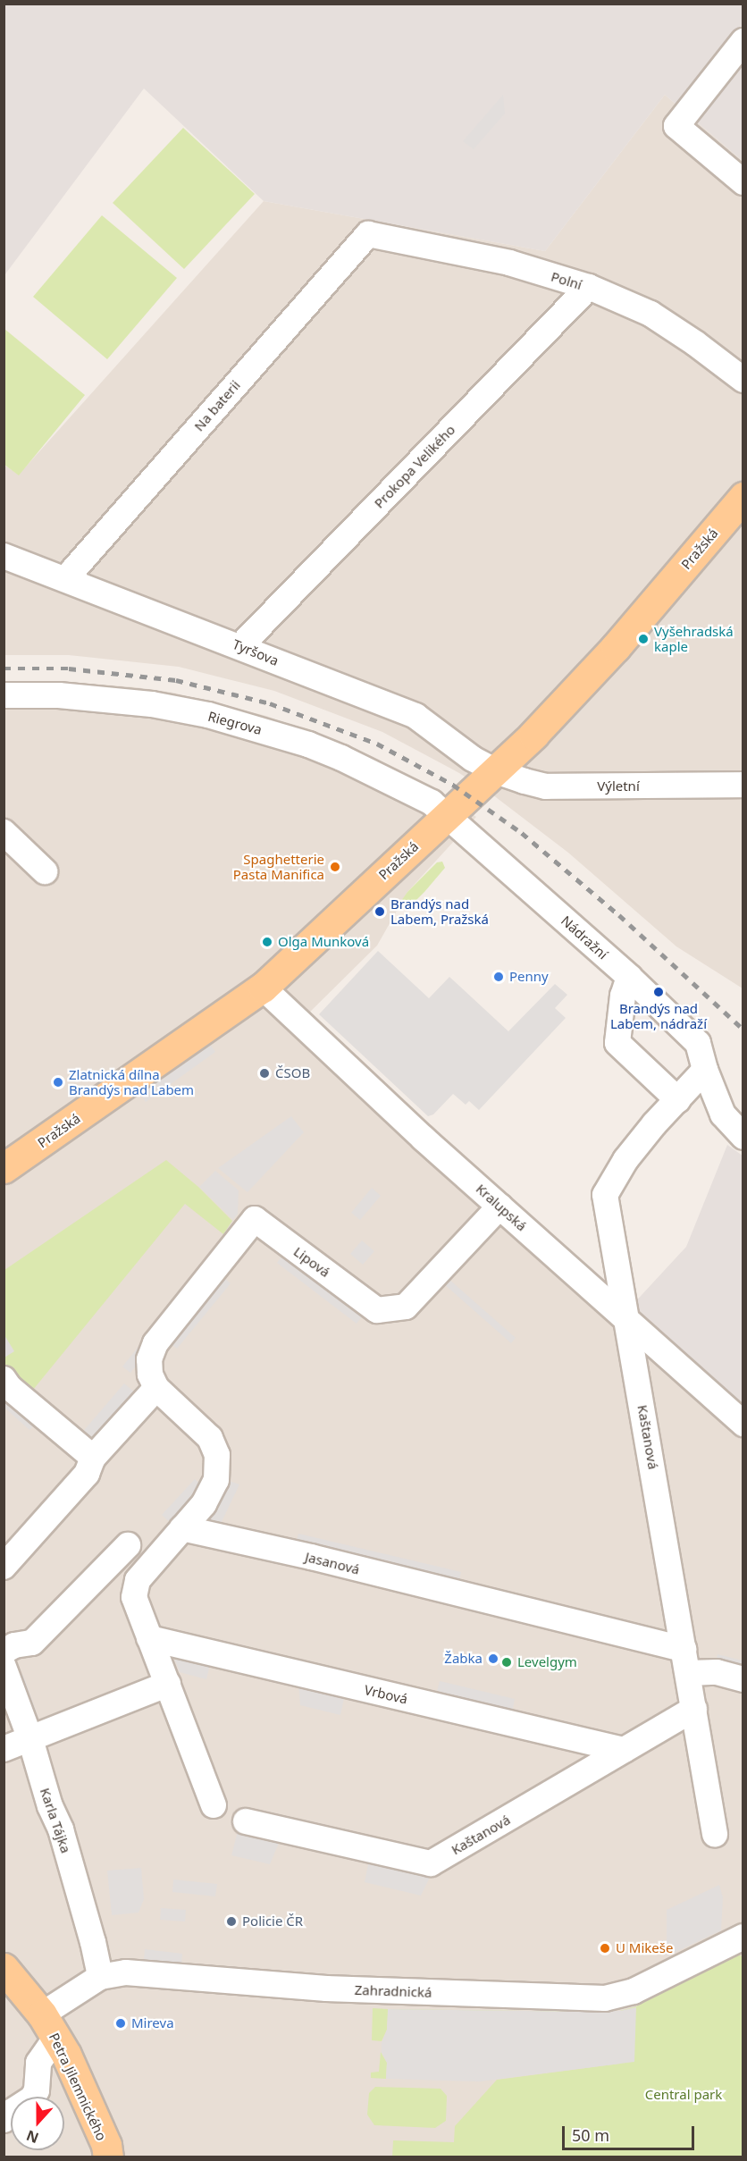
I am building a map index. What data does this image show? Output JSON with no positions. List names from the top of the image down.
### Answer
{
  "streets": {
    "main road": ["Pražská", "Petra Jilemnického"],
    "street": [
      "Polní",
      "Na baterii",
      "Prokopa Velikého",
      "Tyršova",
      "Riegrova",
      "Výletní",
      "Nádražní",
      "Kralupská",
      "Lipová",
      "Kaštanová",
      "Jasanová",
      "Vrbová",
      "Karla Tájka",
      "Zahradnická"
    ]
  },
  "crossings": [
    ["Polní", "Na baterii"],
    ["Polní", "Prokopa Velikého"],
    ["Na baterii", "Tyršova"],
    ["Prokopa Velikého", "Tyršova"],
    ["Pražská", "Tyršova"],
    ["Pražská", "Riegrova"],
    ["Pražská", "Výletní"],
    ["Pražská", "Nádražní"],
    ["Pražská", "Kralupská"],
    ["Tyršova", "Výletní"],
    ["Riegrova", "Nádražní"],
    ["Kralupská", "Lipová"],
    ["Kralupská", "Kaštanová"],
    ["Kaštanová", "Jasanová"],
    ["Kaštanová", "Vrbová"],
    ["Karla Tájka", "Zahradnická"],
    ["Zahradnická", "Petra Jilemnického"]
  ],
  "parks": ["Central park"],
  "places": [
    "Vyšehradská kaple",
    "Spaghetterie Pasta Manifica",
    "Brandýs nad Labem, Pražská",
    "Olga Munková",
    "Penny",
    "Brandýs nad Labem, nádraží",
    "ČSOB",
    "Zlatnická dílna Brandýs nad Labem",
    "Žabka",
    "Levelgym",
    "Policie ČR",
    "U Mikeše",
    "Mireva"
  ],
  "scale_bar": "50 m",
  "north": "bottom"
}
